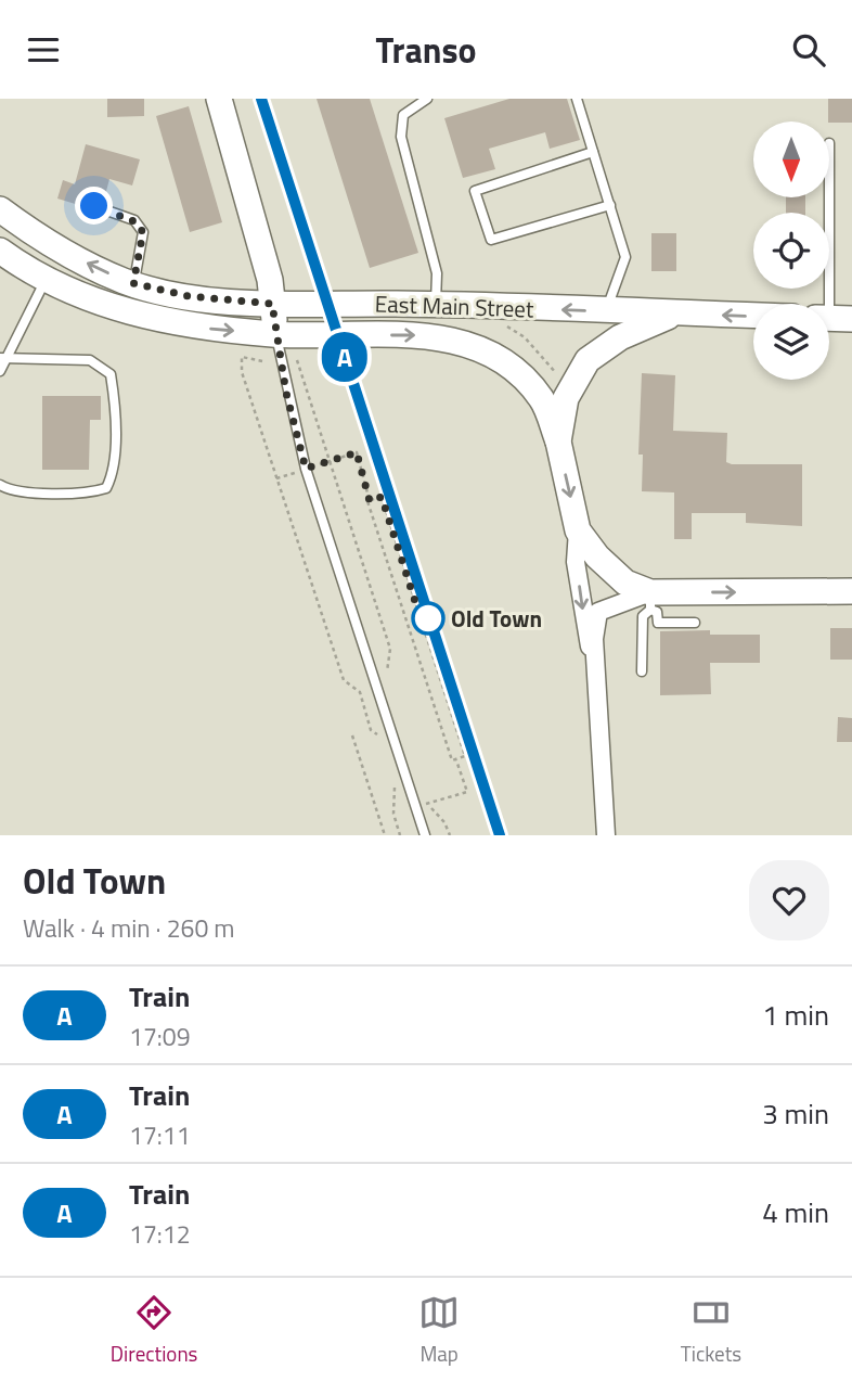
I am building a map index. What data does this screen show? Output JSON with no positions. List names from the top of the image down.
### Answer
{
  "streets": {
    "main road": ["East Main Street"]
  },
  "places": ["Old Town"],
  "north": "bottom",
  "page": {
    "header": "Transo",
    "on_map": "A",
    "heading": ["Old Town", "Walk · 4 min · 260 m"],
    "list": [
      {
        "mark": "A",
        "name": "Train",
        "note": "17:09",
        "value": "1 min"
      },
      {
        "mark": "A",
        "name": "Train",
        "note": "17:11",
        "value": "3 min"
      },
      {
        "mark": "A",
        "name": "Train",
        "note": "17:12",
        "value": "4 min"
      }
    ],
    "tabs": ["Directions", "Map", "Tickets"]
  }
}
